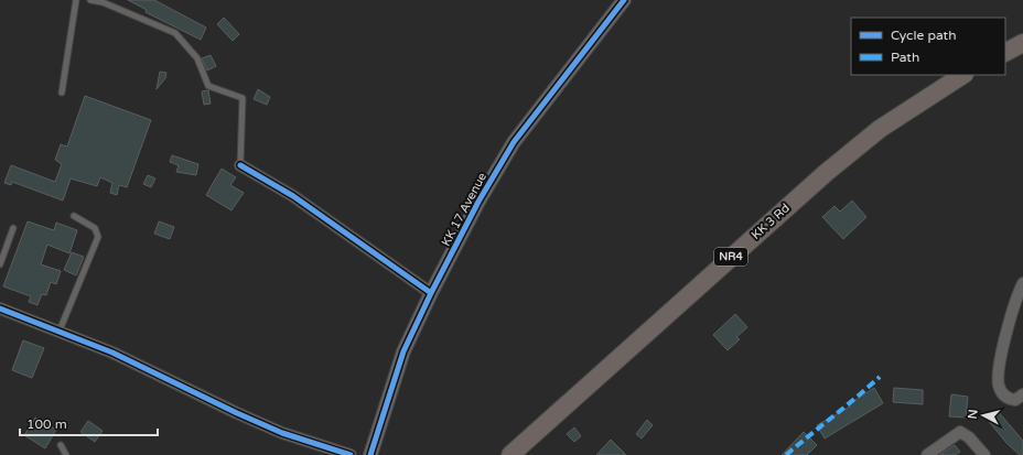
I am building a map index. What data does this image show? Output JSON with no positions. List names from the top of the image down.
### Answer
{
  "streets": {
    "highway": ["KK 3 Rd", "NR4"],
    "street": ["KK 17 Avenue"]
  },
  "legend": ["Cycle path", "Path"],
  "scale_bar": "100 m",
  "north": "left"
}
